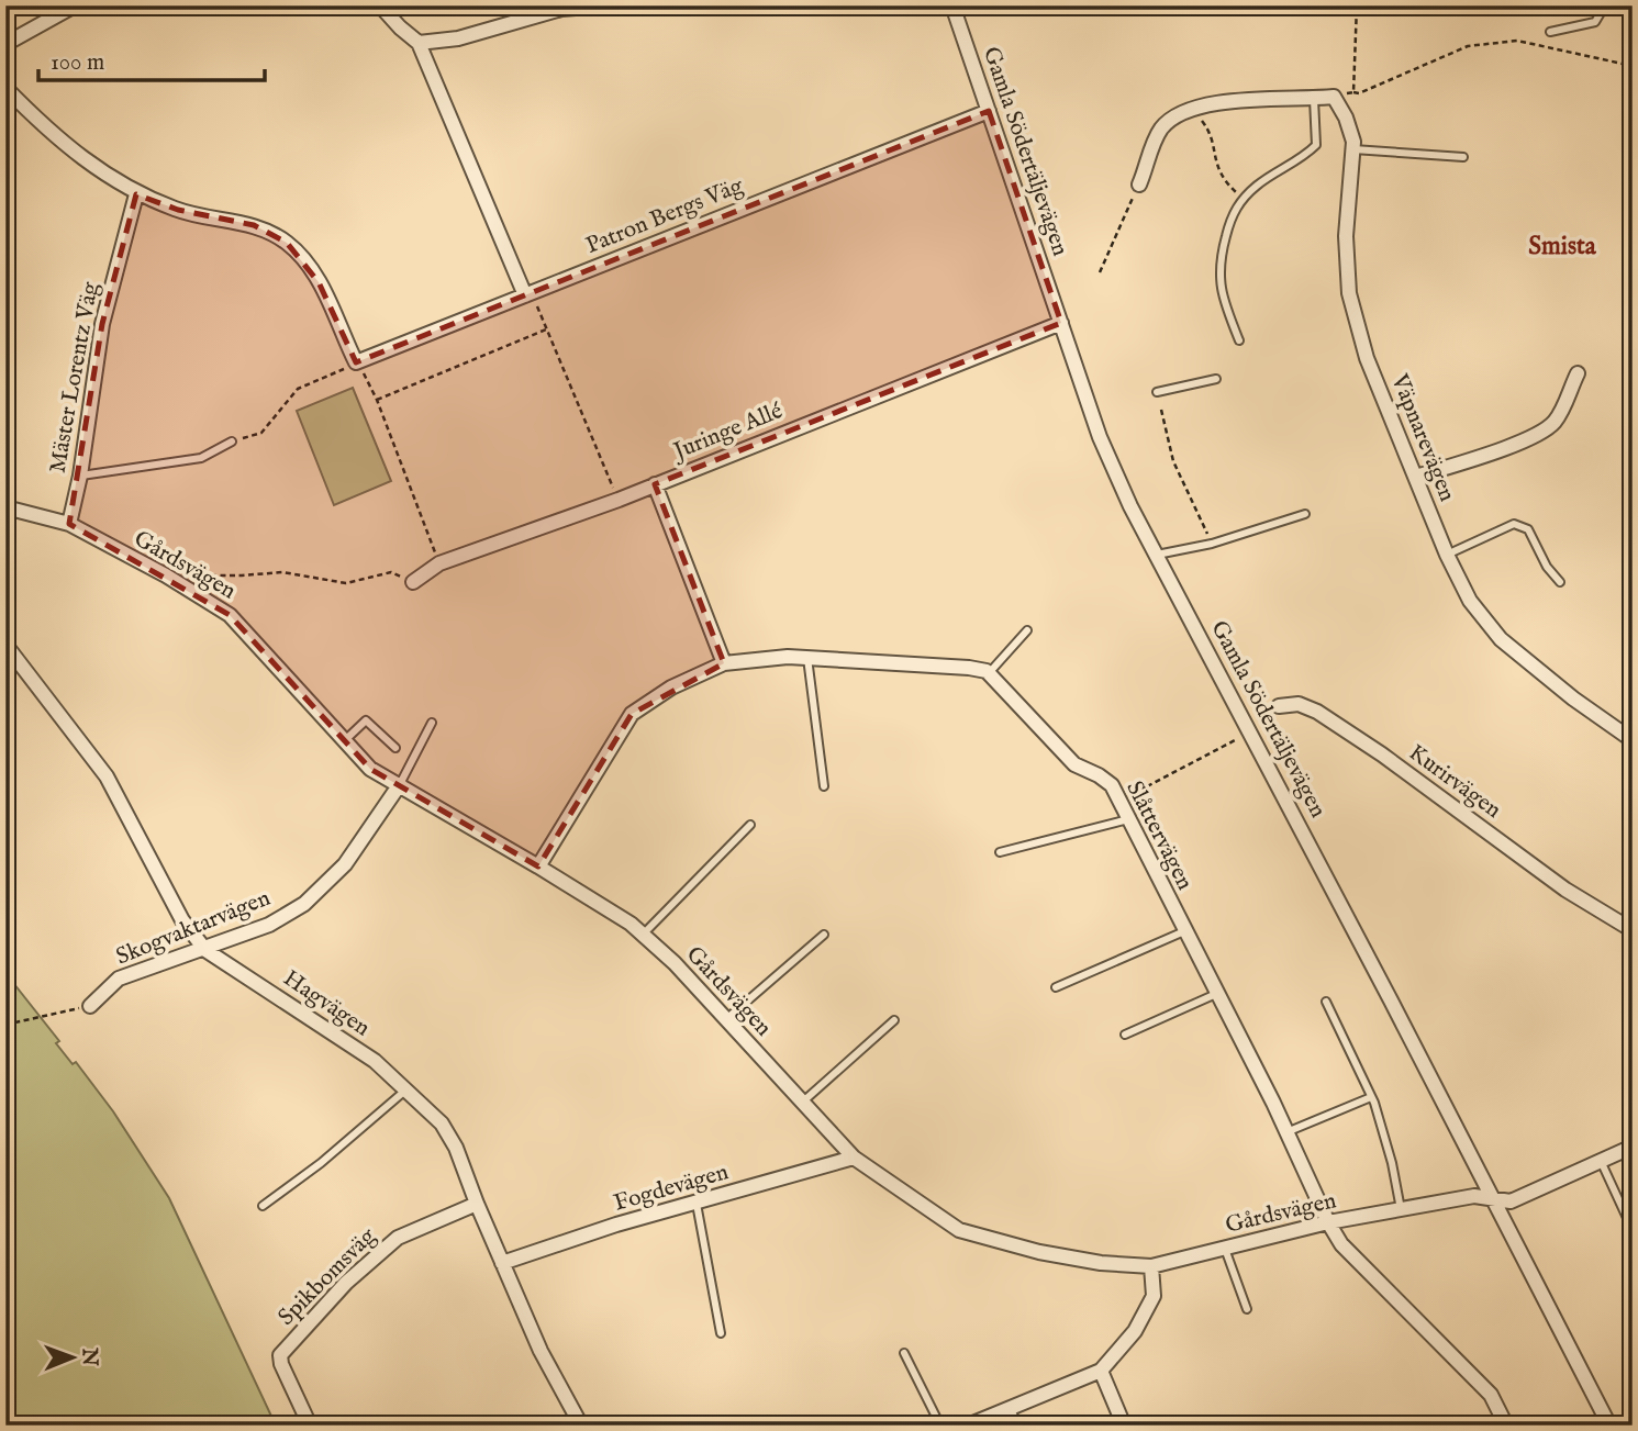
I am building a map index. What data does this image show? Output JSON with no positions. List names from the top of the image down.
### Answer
{
  "streets": {
    "street": [
      "Gamla Södertäljevägen",
      "Patron Bergs Väg",
      "Mäster Lorentz Väg",
      "Juringe Allé",
      "Väpnarevägen",
      "Gårdsvägen",
      "Kurirvägen",
      "Slåttervägen",
      "Skogvaktarvägen",
      "Hagvägen",
      "Fogdevägen",
      "Spikbomsväg"
    ]
  },
  "crossings": [
    ["Gamla Södertäljevägen", "Patron Bergs Väg"],
    ["Gamla Södertäljevägen", "Juringe Allé"],
    ["Gamla Södertäljevägen", "Gårdsvägen"],
    ["Mäster Lorentz Väg", "Gårdsvägen"],
    ["Gårdsvägen", "Slåttervägen"],
    ["Gårdsvägen", "Skogvaktarvägen"],
    ["Gårdsvägen", "Fogdevägen"],
    ["Skogvaktarvägen", "Hagvägen"],
    ["Hagvägen", "Fogdevägen"],
    ["Hagvägen", "Spikbomsväg"]
  ],
  "districts": ["Smista"],
  "scale_bar": "100 m",
  "north": "right"
}
